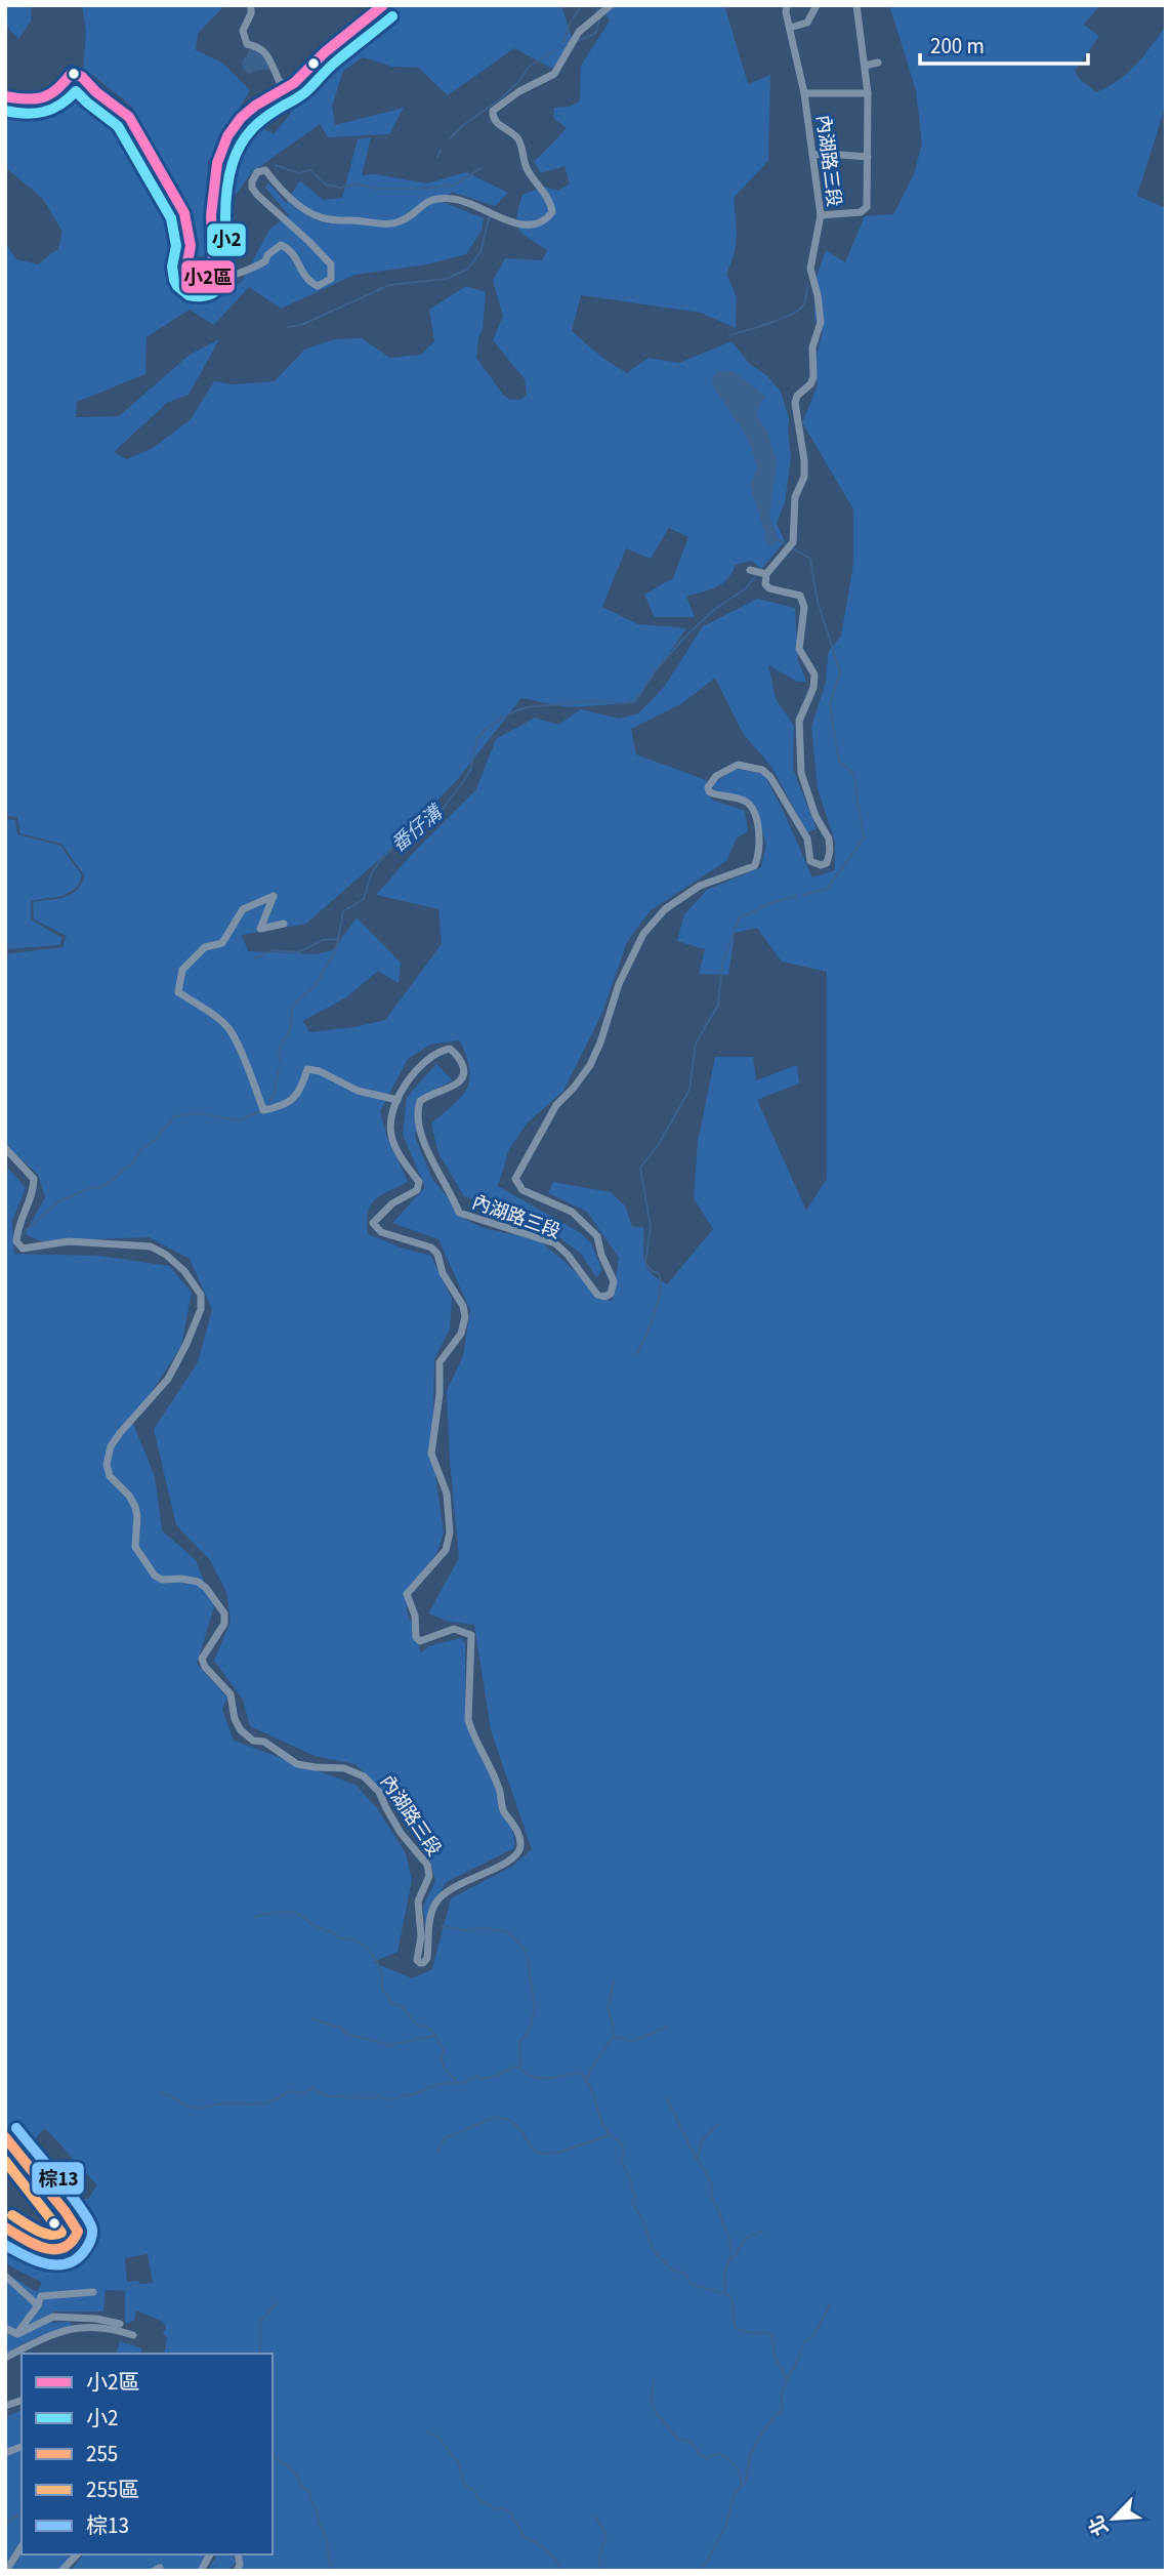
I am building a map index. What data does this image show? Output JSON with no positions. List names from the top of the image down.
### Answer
{
  "streets": {
    "street": ["內湖路三段"]
  },
  "water": ["番仔溝"],
  "lines": [
    "transit line 小2區",
    "transit line 小2",
    "transit line 棕13",
    "transit line 255",
    "transit line 255區"
  ],
  "legend": [
    "小2區",
    "小2",
    "255",
    "255區",
    "棕13"
  ],
  "scale_bar": "200 m",
  "north": "bottom left"
}
